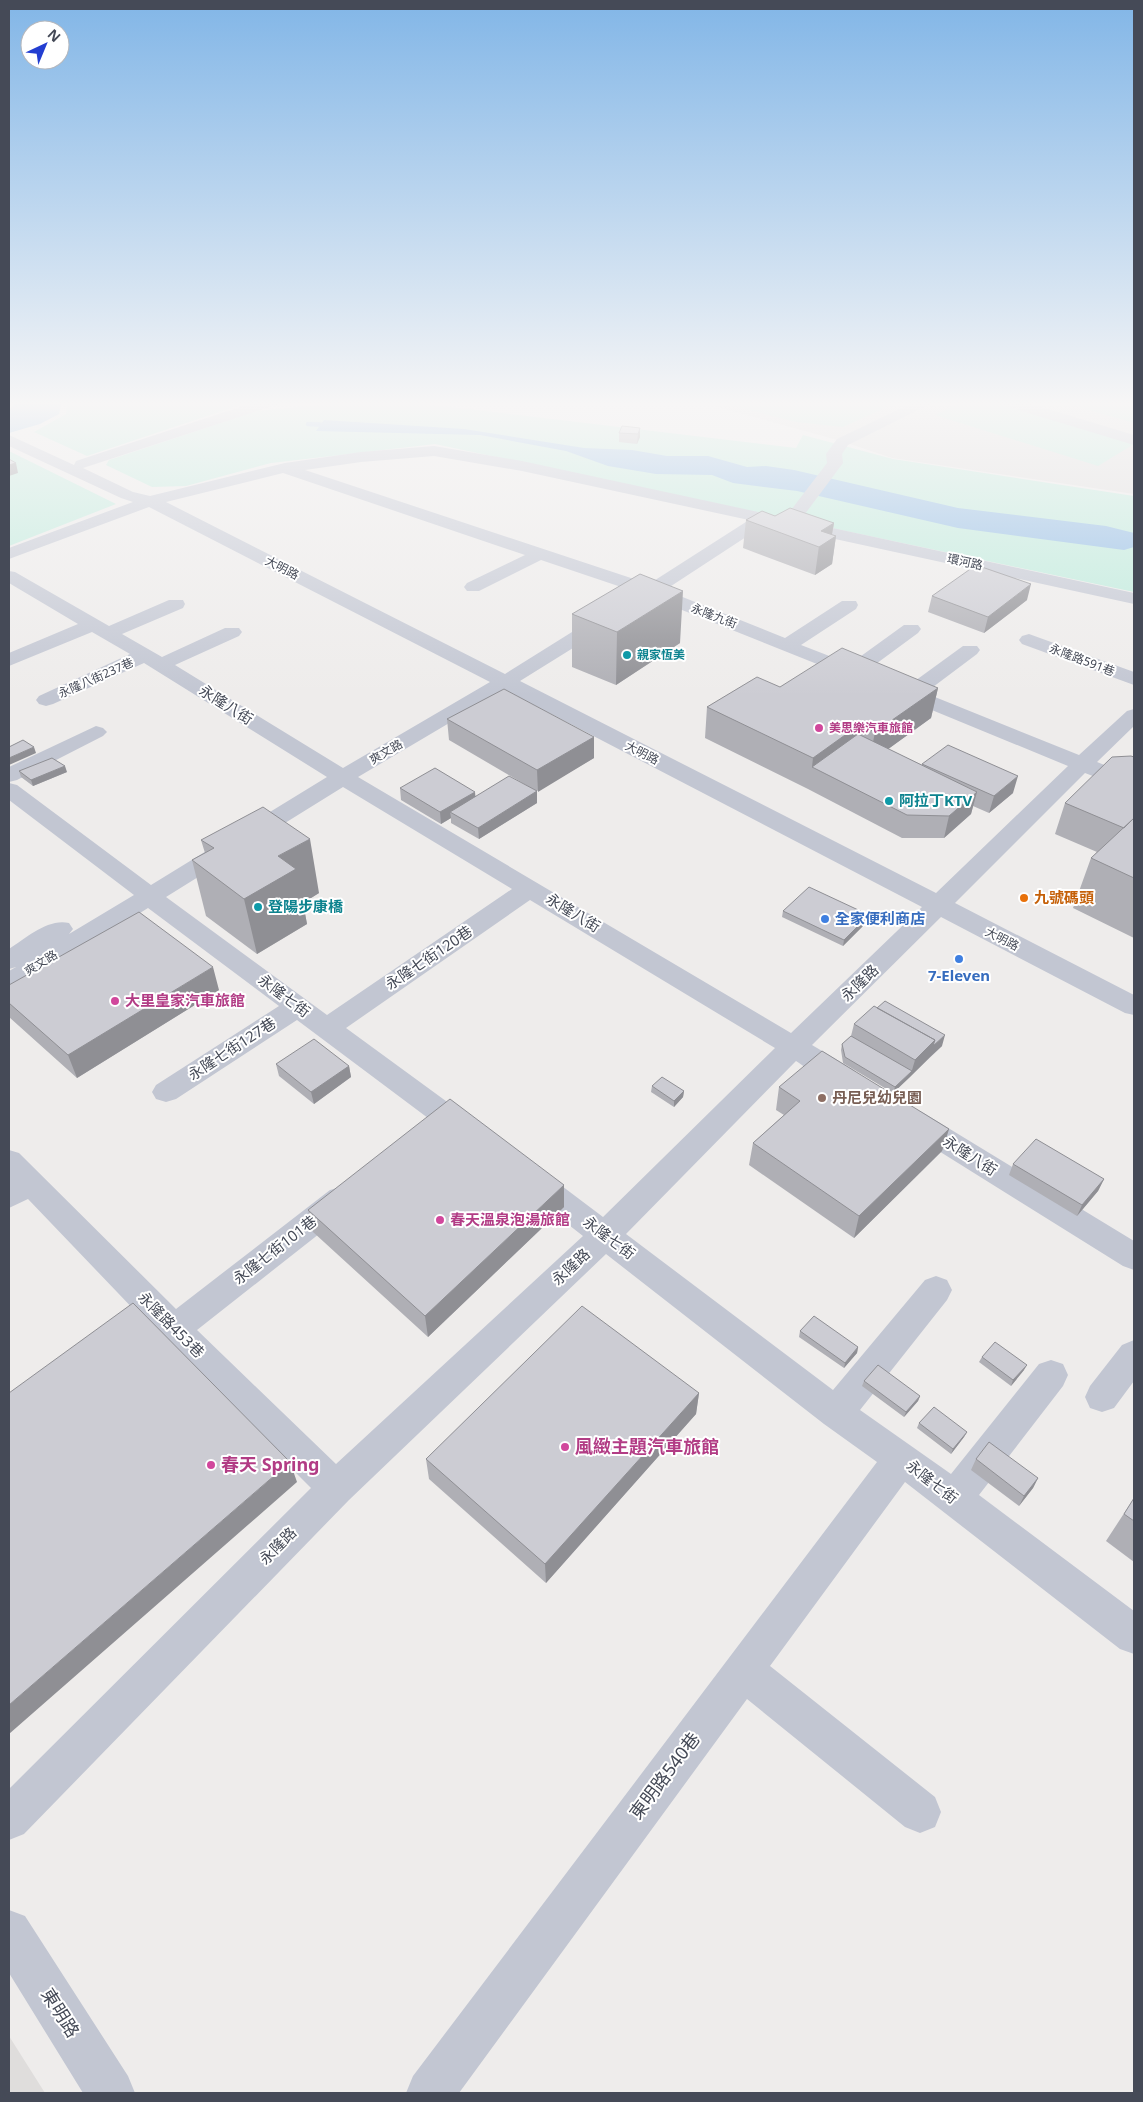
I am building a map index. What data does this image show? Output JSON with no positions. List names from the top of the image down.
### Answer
{
  "streets": {
    "street": [
      "環河路",
      "大明路",
      "永隆九街",
      "永隆路591巷",
      "永隆八街237巷",
      "永隆八街",
      "爽文路",
      "永隆七街120巷",
      "永隆路",
      "永隆七街",
      "永隆七街127巷",
      "永隆七街101巷",
      "永隆路453巷",
      "東明路540巷",
      "東明路"
    ]
  },
  "crossings": [
    ["環河路", "大明路"],
    ["環河路", "爽文路"],
    ["大明路", "爽文路"],
    ["大明路", "永隆路"],
    ["永隆九街", "爽文路"],
    ["永隆九街", "永隆路"],
    ["永隆八街237巷", "永隆八街"],
    ["永隆八街", "爽文路"],
    ["永隆八街", "永隆七街120巷"],
    ["永隆八街", "永隆路"],
    ["爽文路", "永隆七街"],
    ["永隆七街120巷", "永隆七街"],
    ["永隆路", "永隆七街"],
    ["永隆路", "永隆路453巷"],
    ["永隆七街", "永隆七街127巷"],
    ["永隆七街", "東明路540巷"],
    ["永隆七街101巷", "永隆路453巷"]
  ],
  "places": [
    "親家恆美",
    "美思樂汽車旅館",
    "阿拉丁KTV",
    "九號碼頭",
    "登陽步康橋",
    "全家便利商店",
    "7-Eleven",
    "大里皇家汽車旅館",
    "丹尼兒幼兒園",
    "春天溫泉泡湯旅館",
    "風緻主題汽車旅館",
    "春天 Spring"
  ],
  "north": "top right"
}
